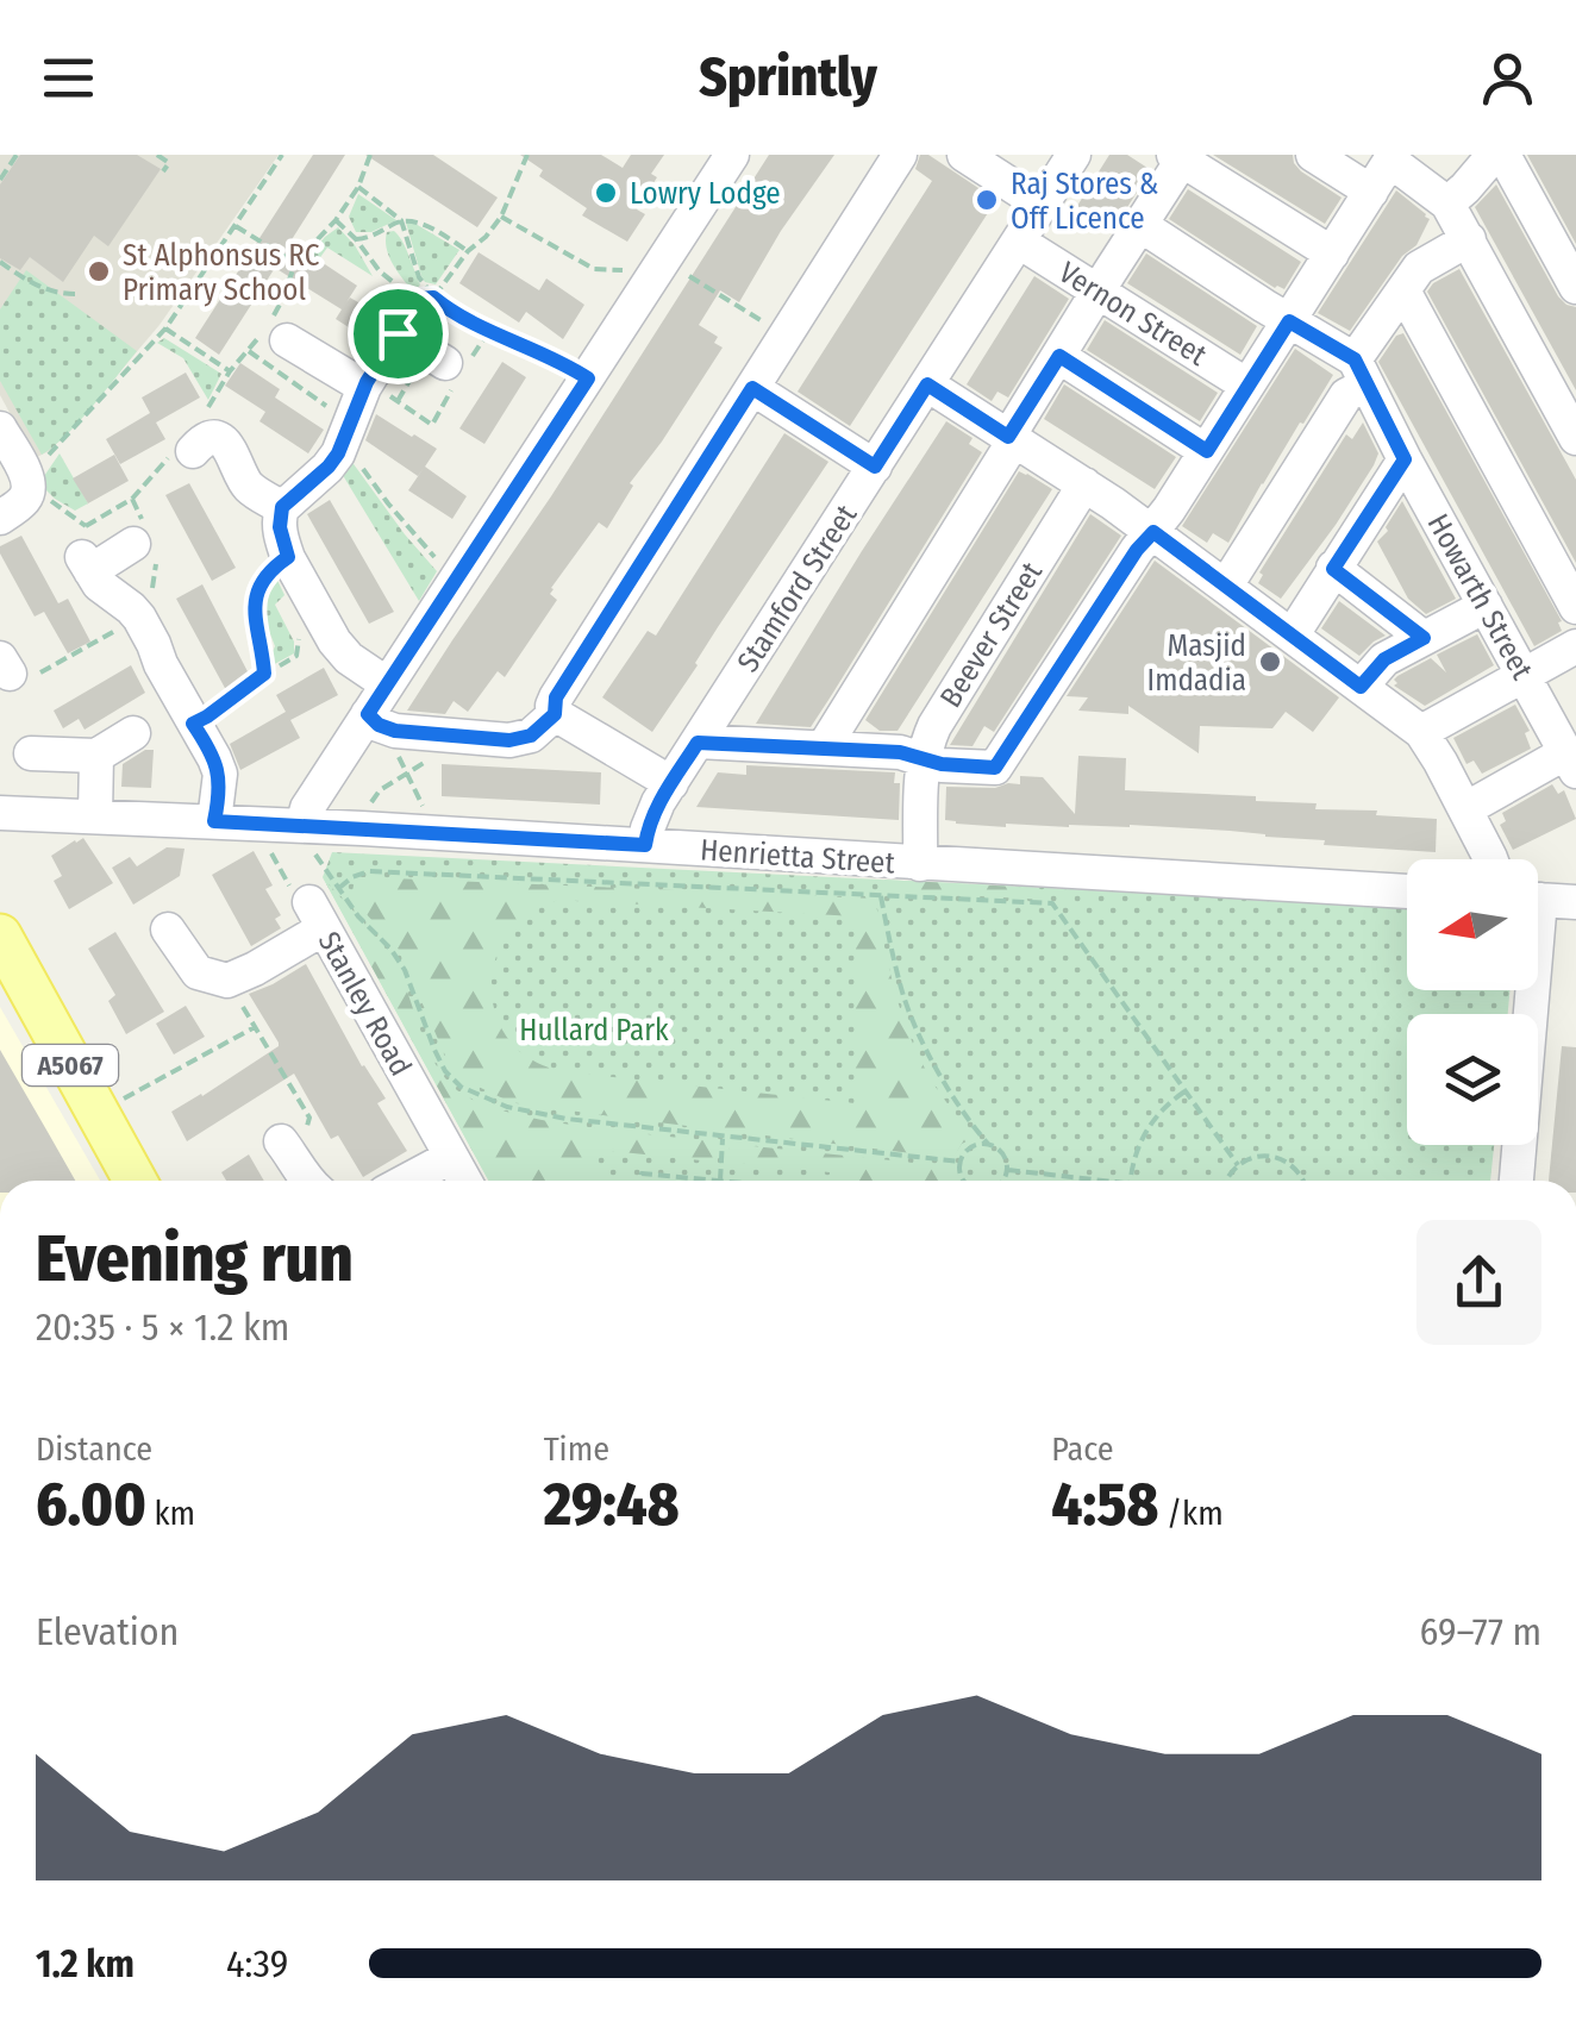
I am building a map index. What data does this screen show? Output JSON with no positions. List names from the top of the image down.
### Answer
{
  "streets": {
    "main road": ["A5067"],
    "street": [
      "Vernon Street",
      "Stamford Street",
      "Howarth Street",
      "Beever Street",
      "Henrietta Street",
      "Stanley Road"
    ]
  },
  "crossings": [
    ["Vernon Street", "Stamford Street"],
    ["Stamford Street", "Henrietta Street"],
    ["Beever Street", "Henrietta Street"],
    ["Henrietta Street", "Stanley Road"]
  ],
  "parks": ["Hullard Park"],
  "places": [
    "Lowry Lodge",
    "Raj Stores & Off Licence",
    "St Alphonsus RC Primary School",
    "Masjid Imdadia"
  ],
  "north": "left",
  "page": {
    "header": "Sprintly",
    "heading": ["Evening run", "20:35 · 5 × 1.2 km"],
    "stats": [
      ["Distance", "6.00 km"],
      ["Time", "29:48"],
      ["Pace", "4:58 /km"]
    ],
    "chart": ["Elevation", "69–77 m"],
    "list": [
      {
        "name": "1.2 km",
        "note": "4:39"
      }
    ]
  }
}
